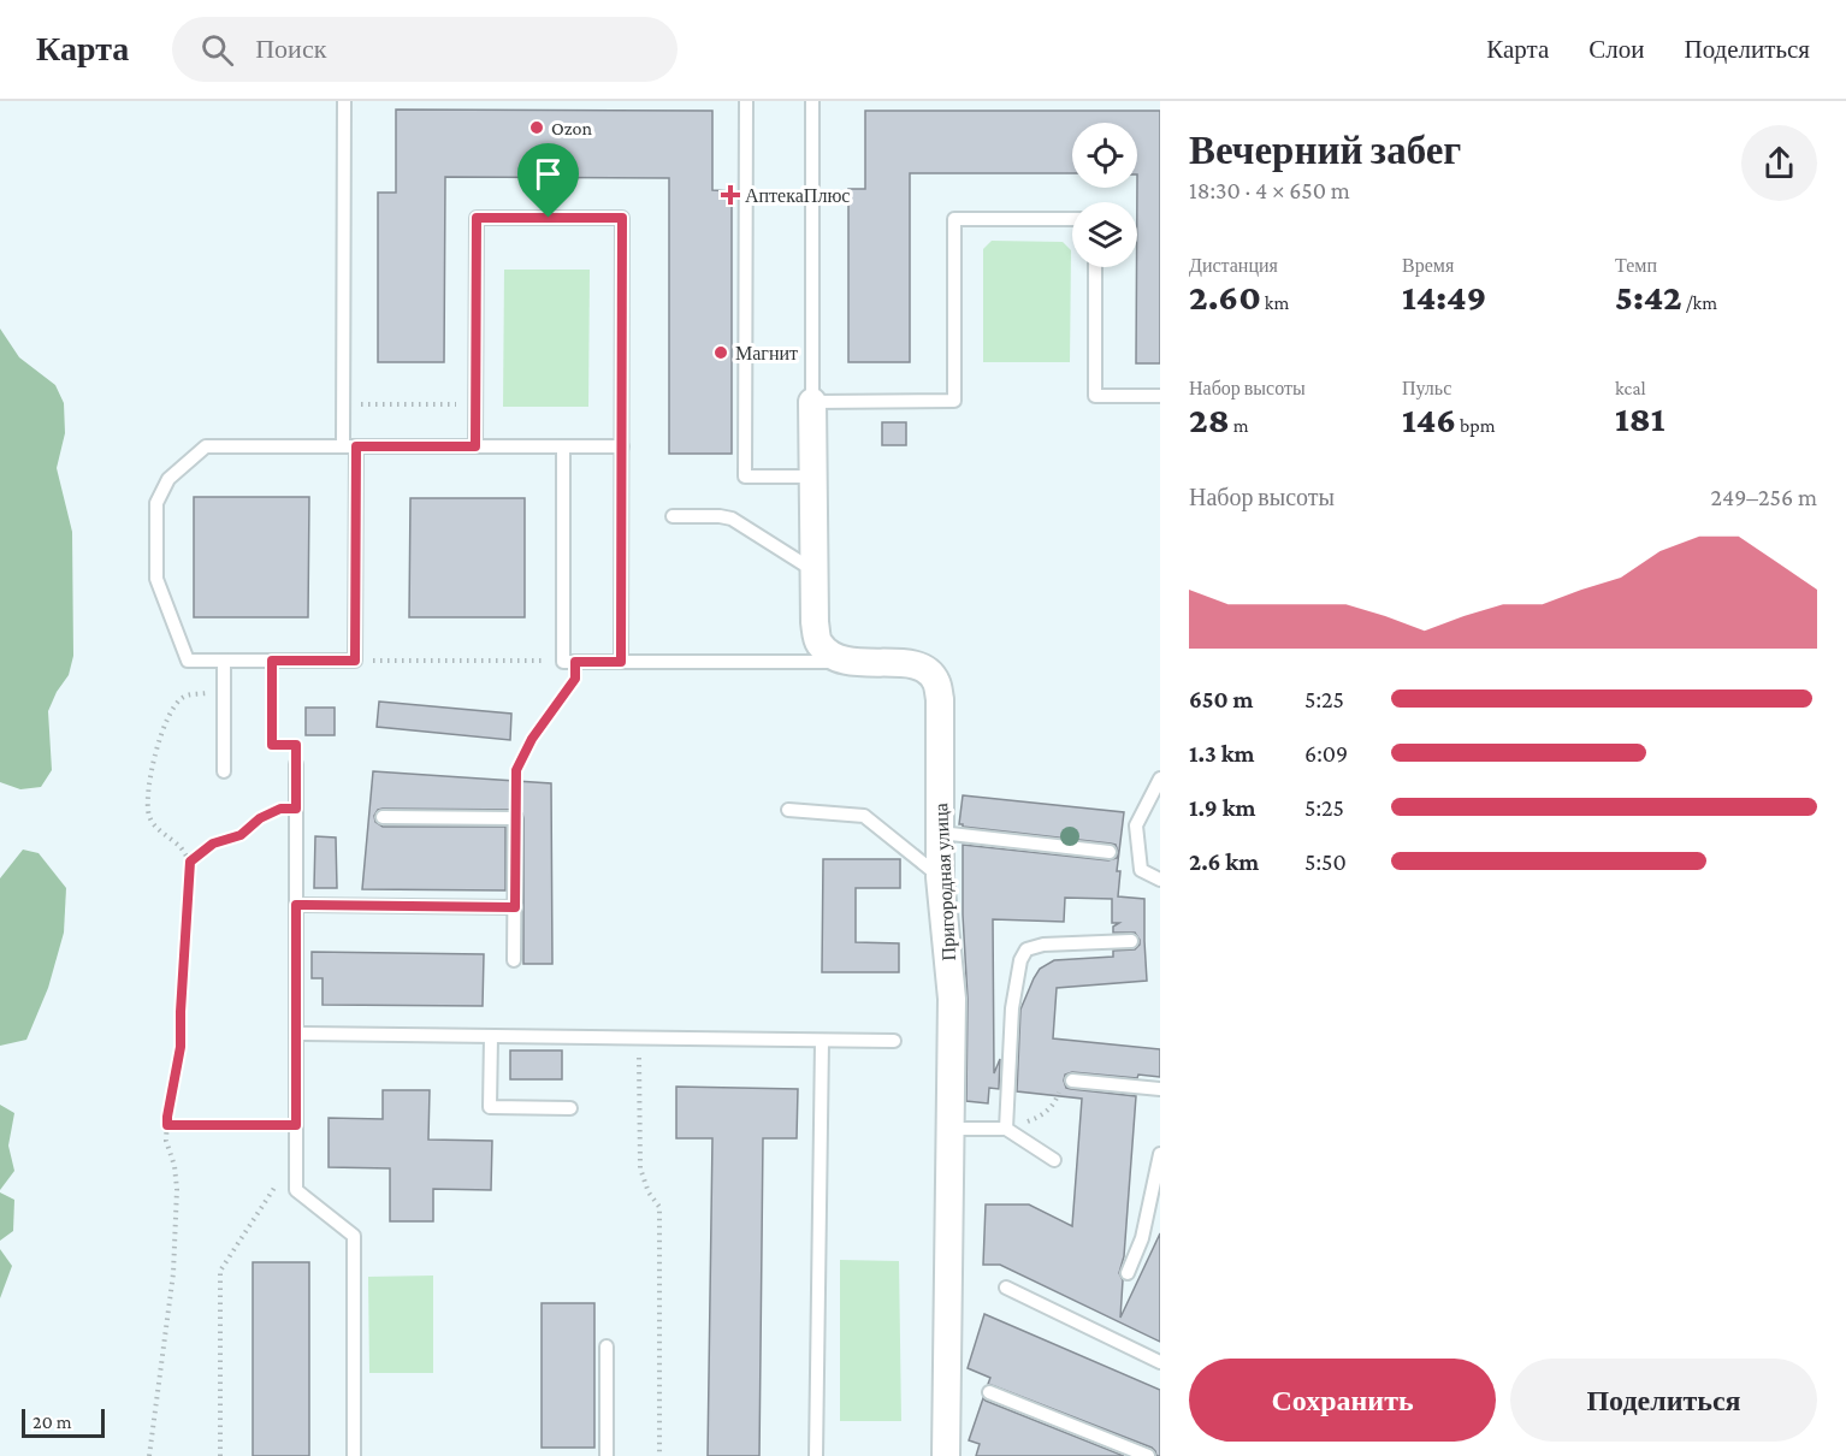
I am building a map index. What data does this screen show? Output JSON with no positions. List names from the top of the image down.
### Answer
{
  "streets": {
    "street": ["Пригородная улица"]
  },
  "places": {
    "other": ["Ozon", "Магнит"],
    "health": ["АптекаПлюс"]
  },
  "scale_bar": "20 m",
  "page": {
    "header": "Карта",
    "search": "Поиск",
    "nav": ["Карта", "Слои", "Поделиться"],
    "heading": ["Вечерний забег", "18:30 · 4 × 650 m"],
    "stats": [
      ["Дистанция", "2.60 km"],
      ["Время", "14:49"],
      ["Темп", "5:42 /km"],
      ["Набор высоты", "28 m"],
      ["Пульс", "146 bpm"],
      ["kcal", "181"]
    ],
    "chart": ["Набор высоты", "249–256 m"],
    "list": [
      {
        "name": "650 m",
        "note": "5:25"
      },
      {
        "name": "1.3 km",
        "note": "6:09"
      },
      {
        "name": "1.9 km",
        "note": "5:25"
      },
      {
        "name": "2.6 km",
        "note": "5:50"
      }
    ],
    "buttons": ["Сохранить", "Поделиться"],
    "scale": "20 m"
  }
}
